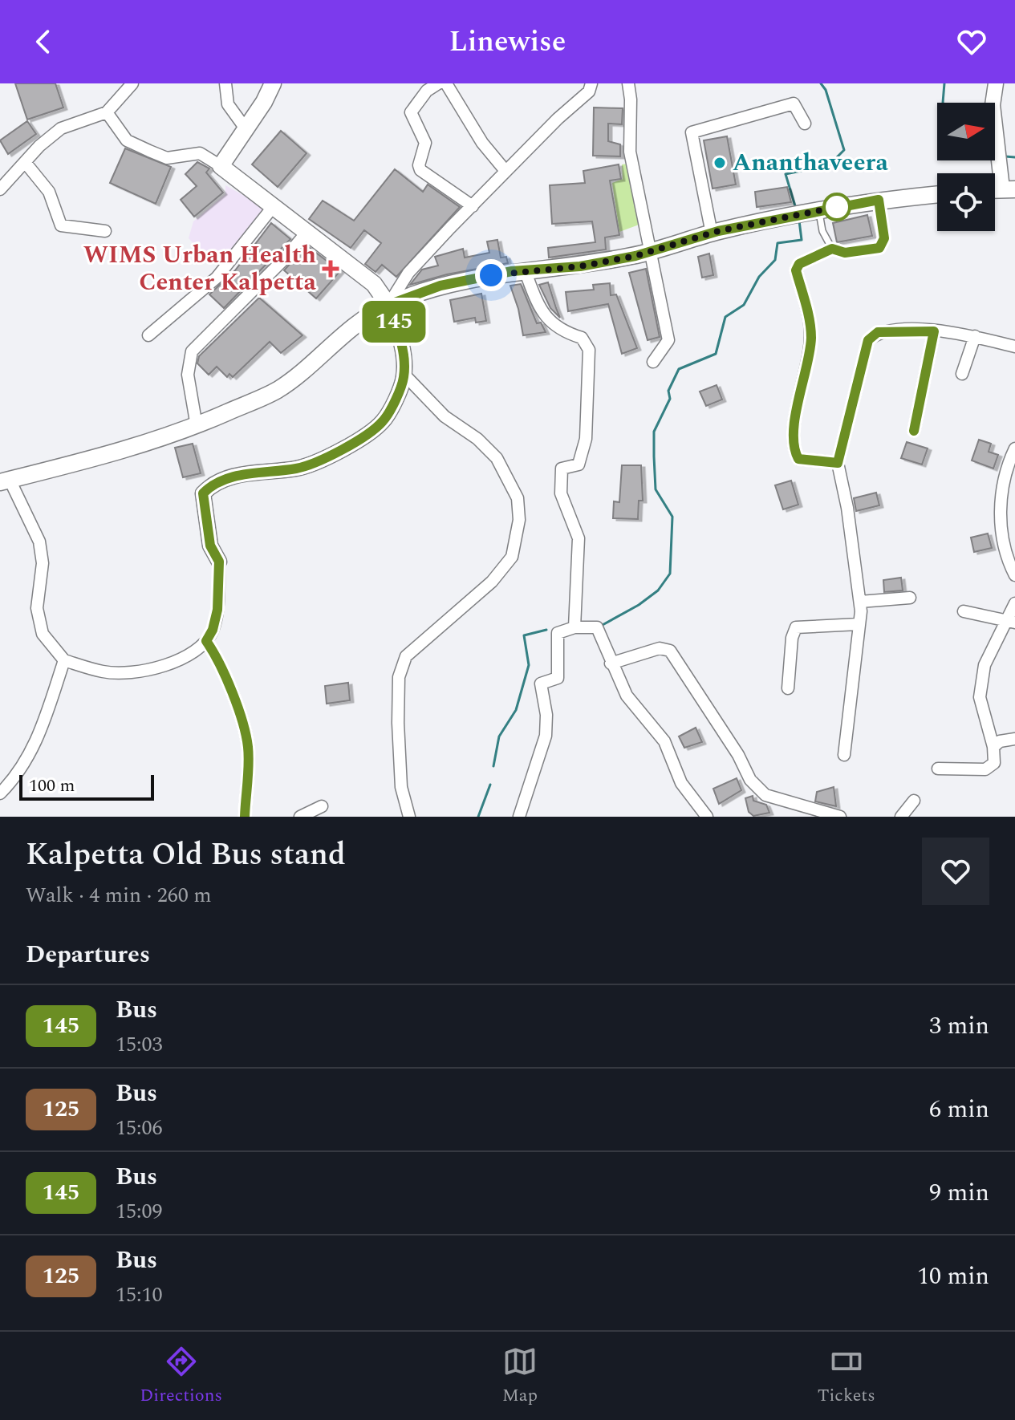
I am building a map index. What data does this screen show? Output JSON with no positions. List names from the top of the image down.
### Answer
{
  "places": {
    "other": ["Ananthaveera"],
    "health": ["WIMS Urban Health Center Kalpetta"]
  },
  "lines": ["bus line 145"],
  "scale_bar": "100 m",
  "north": "right",
  "page": {
    "header": "Linewise",
    "on_map": "145",
    "scale": "100 m",
    "heading": [
      ["Kalpetta Old Bus stand", "Walk · 4 min · 260 m"],
      "Departures"
    ],
    "list": [
      {
        "mark": "145",
        "name": "Bus",
        "note": "15:03",
        "value": "3 min"
      },
      {
        "mark": "125",
        "name": "Bus",
        "note": "15:06",
        "value": "6 min"
      },
      {
        "mark": "145",
        "name": "Bus",
        "note": "15:09",
        "value": "9 min"
      },
      {
        "mark": "125",
        "name": "Bus",
        "note": "15:10",
        "value": "10 min"
      }
    ],
    "tabs": ["Directions", "Map", "Tickets"]
  }
}
